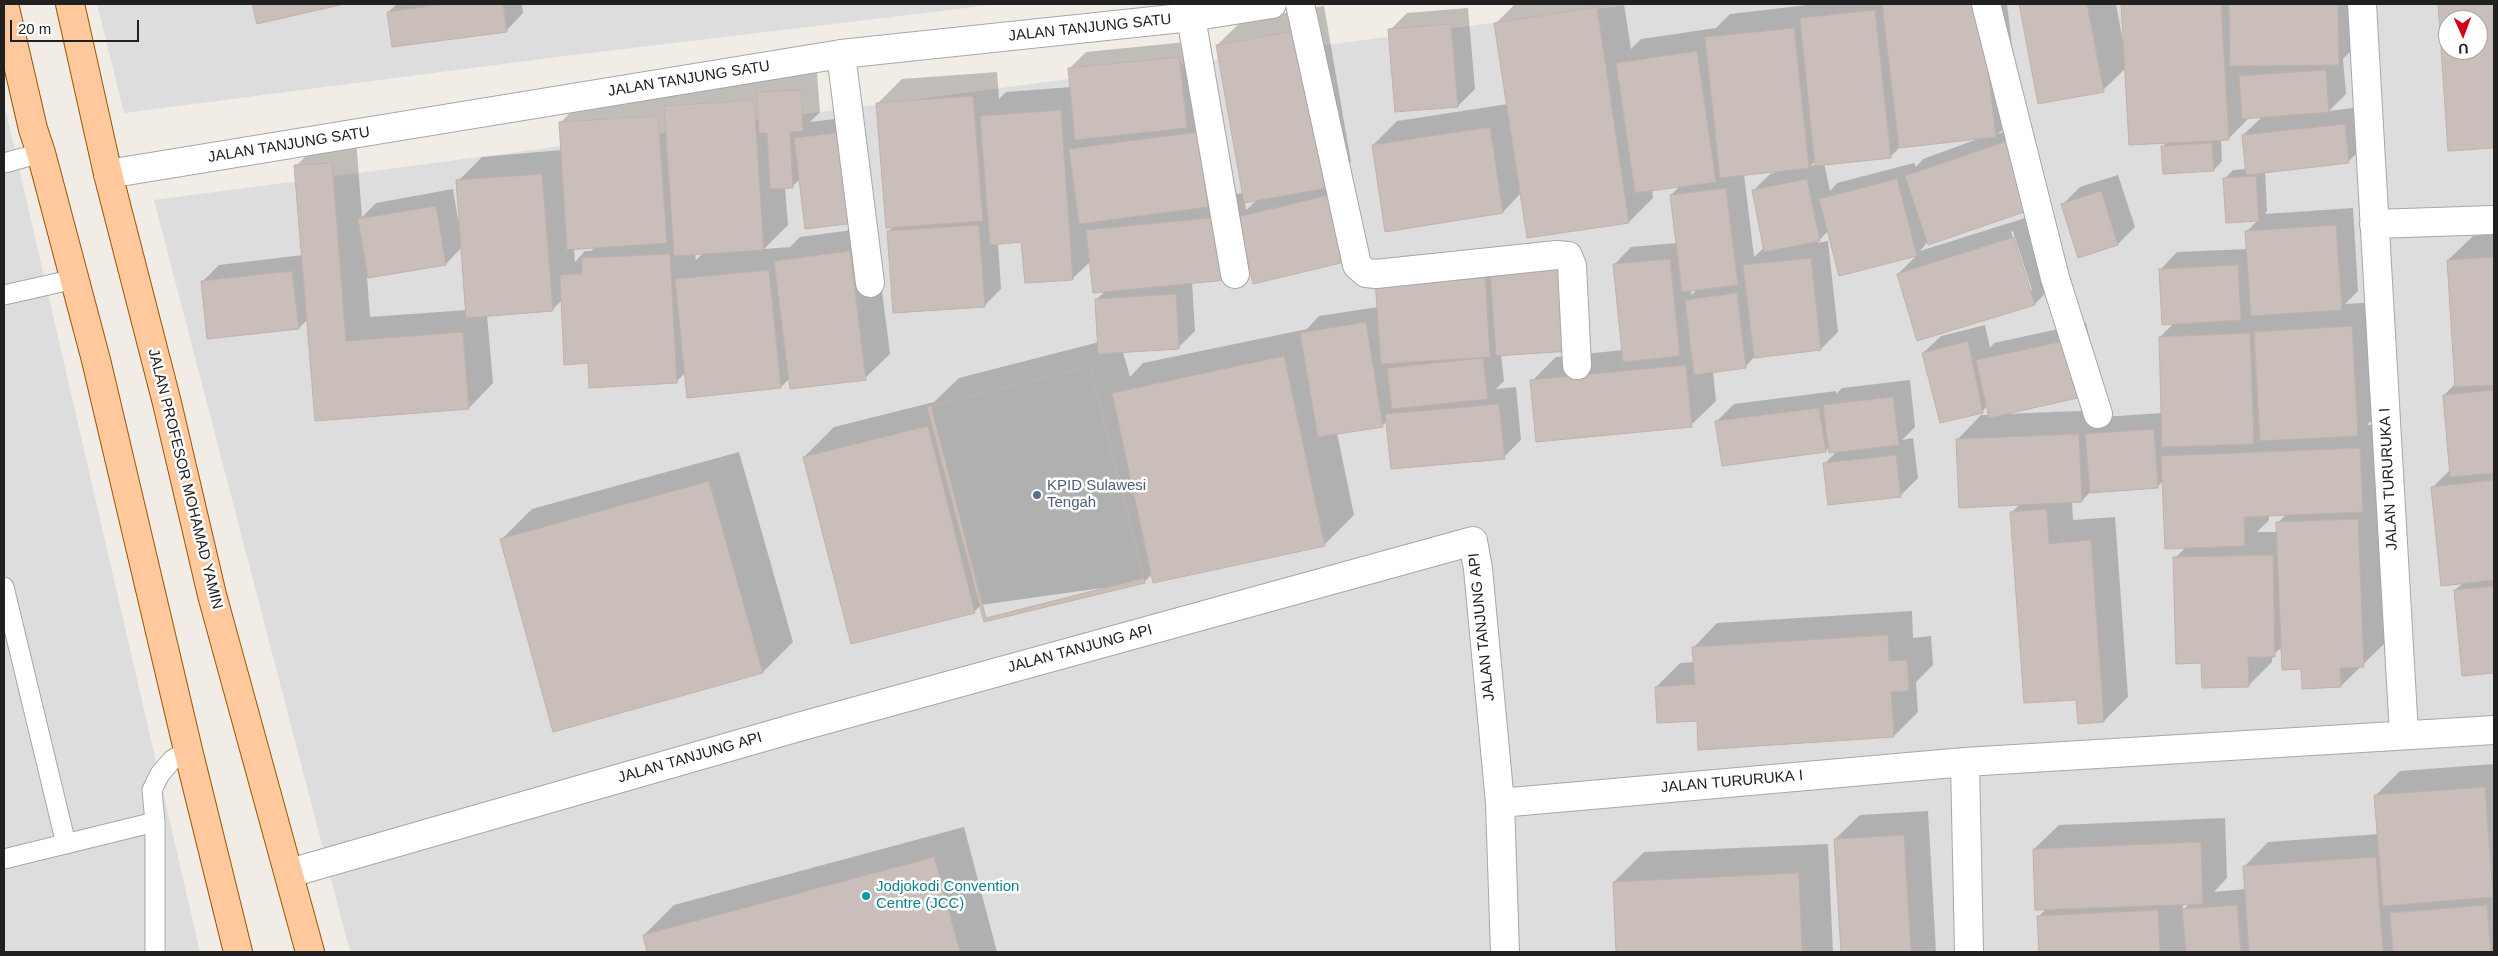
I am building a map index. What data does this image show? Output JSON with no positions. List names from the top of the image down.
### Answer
{
  "streets": {
    "main road": ["JALAN PROFESOR MOHAMAD YAMIN"],
    "street": ["JALAN TANJUNG SATU", "JALAN TURURUKA I", "JALAN TANJUNG API"]
  },
  "crossings": [
    ["JALAN TANJUNG SATU", "JALAN PROFESOR MOHAMAD YAMIN"],
    ["JALAN PROFESOR MOHAMAD YAMIN", "JALAN TANJUNG API"],
    ["JALAN TURURUKA I", "JALAN TANJUNG API"]
  ],
  "places": ["KPID Sulawesi Tengah", "Jodjokodi Convention Centre (JCC)"],
  "scale_bar": "20 m",
  "north": "bottom"
}
